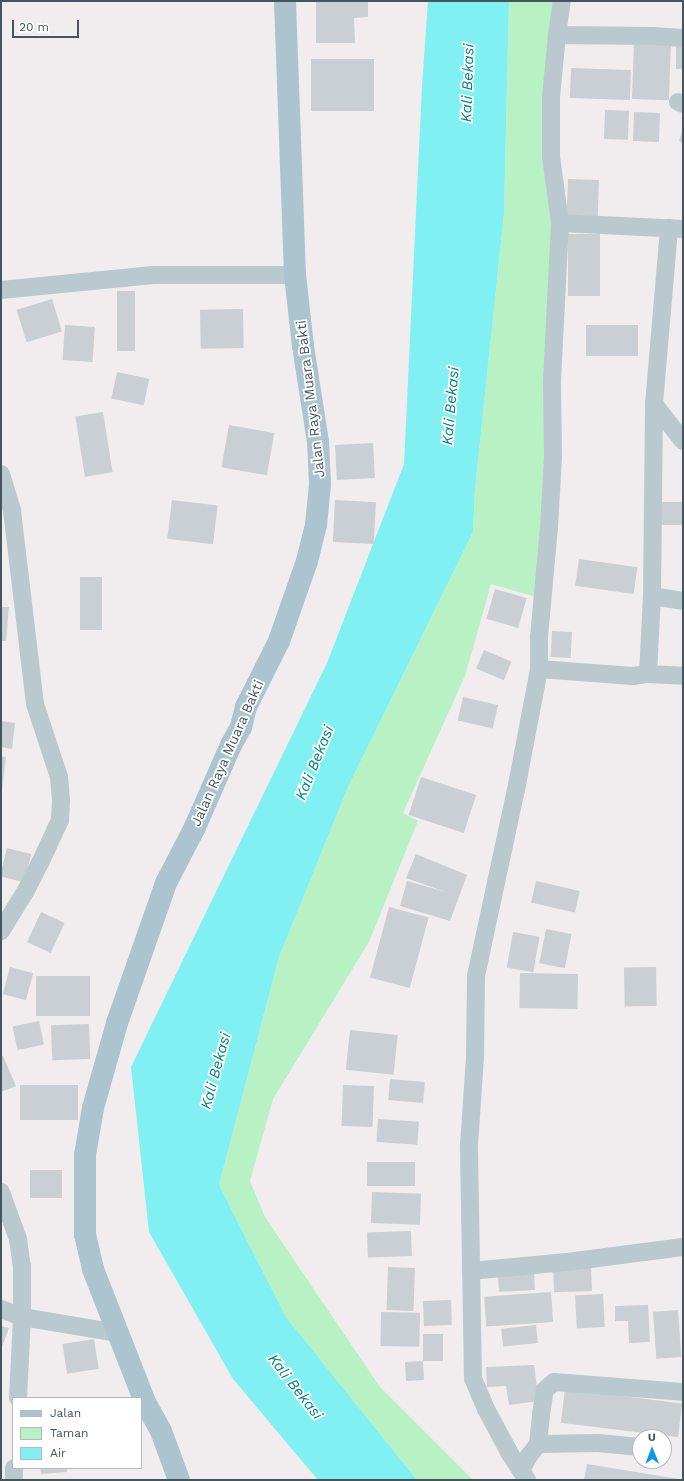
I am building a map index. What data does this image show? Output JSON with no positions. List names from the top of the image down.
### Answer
{
  "streets": {
    "main road": ["Jalan Raya Muara Bakti"]
  },
  "water": ["Kali Bekasi"],
  "legend": ["Jalan", "Taman", "Air"],
  "scale_bar": "20 m",
  "north": "top"
}
